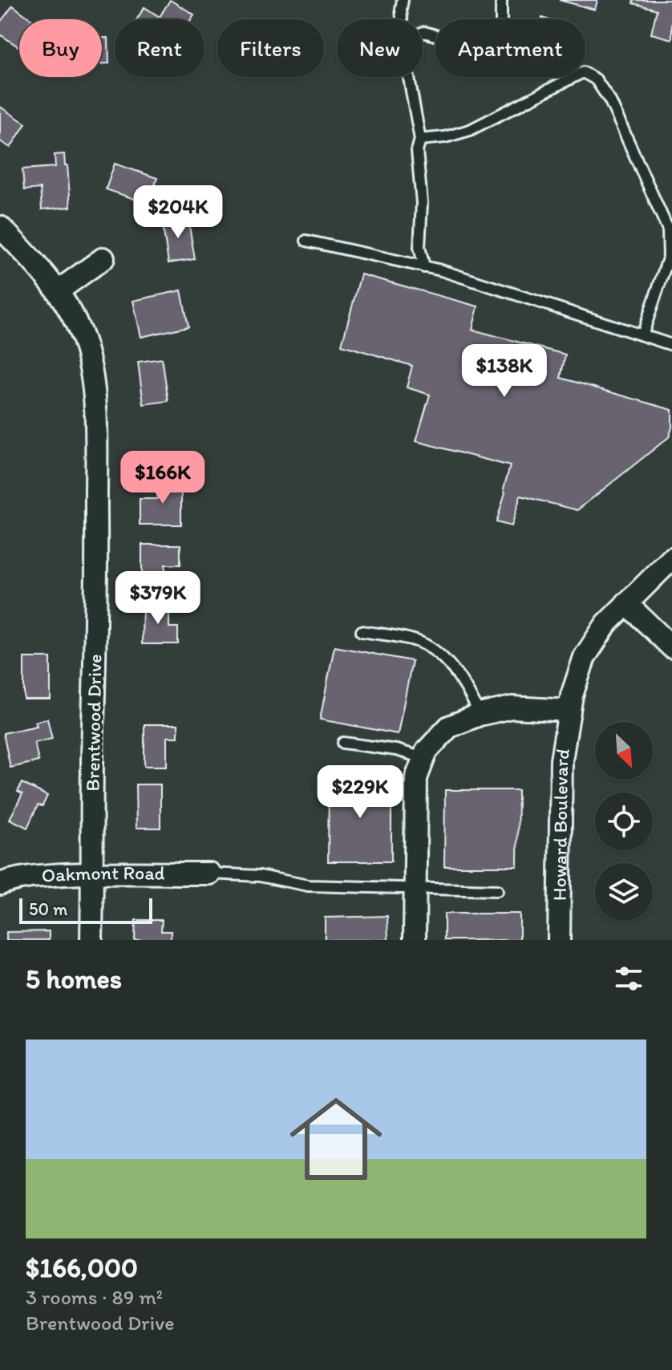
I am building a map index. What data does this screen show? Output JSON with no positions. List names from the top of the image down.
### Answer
{
  "streets": {
    "street": ["Brentwood Drive", "Howard Boulevard", "Oakmont Road"]
  },
  "crossings": [
    ["Brentwood Drive", "Oakmont Road"]
  ],
  "scale_bar": "50 m",
  "north": "bottom right",
  "page": {
    "chip": [
      "Buy",
      "Rent",
      "Filters",
      "New",
      "Apartment"
    ],
    "price": [
      "$204K",
      "$138K",
      "$166K",
      "$379K",
      "$229K"
    ],
    "scale": "50 m",
    "heading": "5 homes",
    "list": [
      {
        "name": "$166,000",
        "note": "3 rooms · 89 m² · Brentwood Drive"
      }
    ]
  }
}
